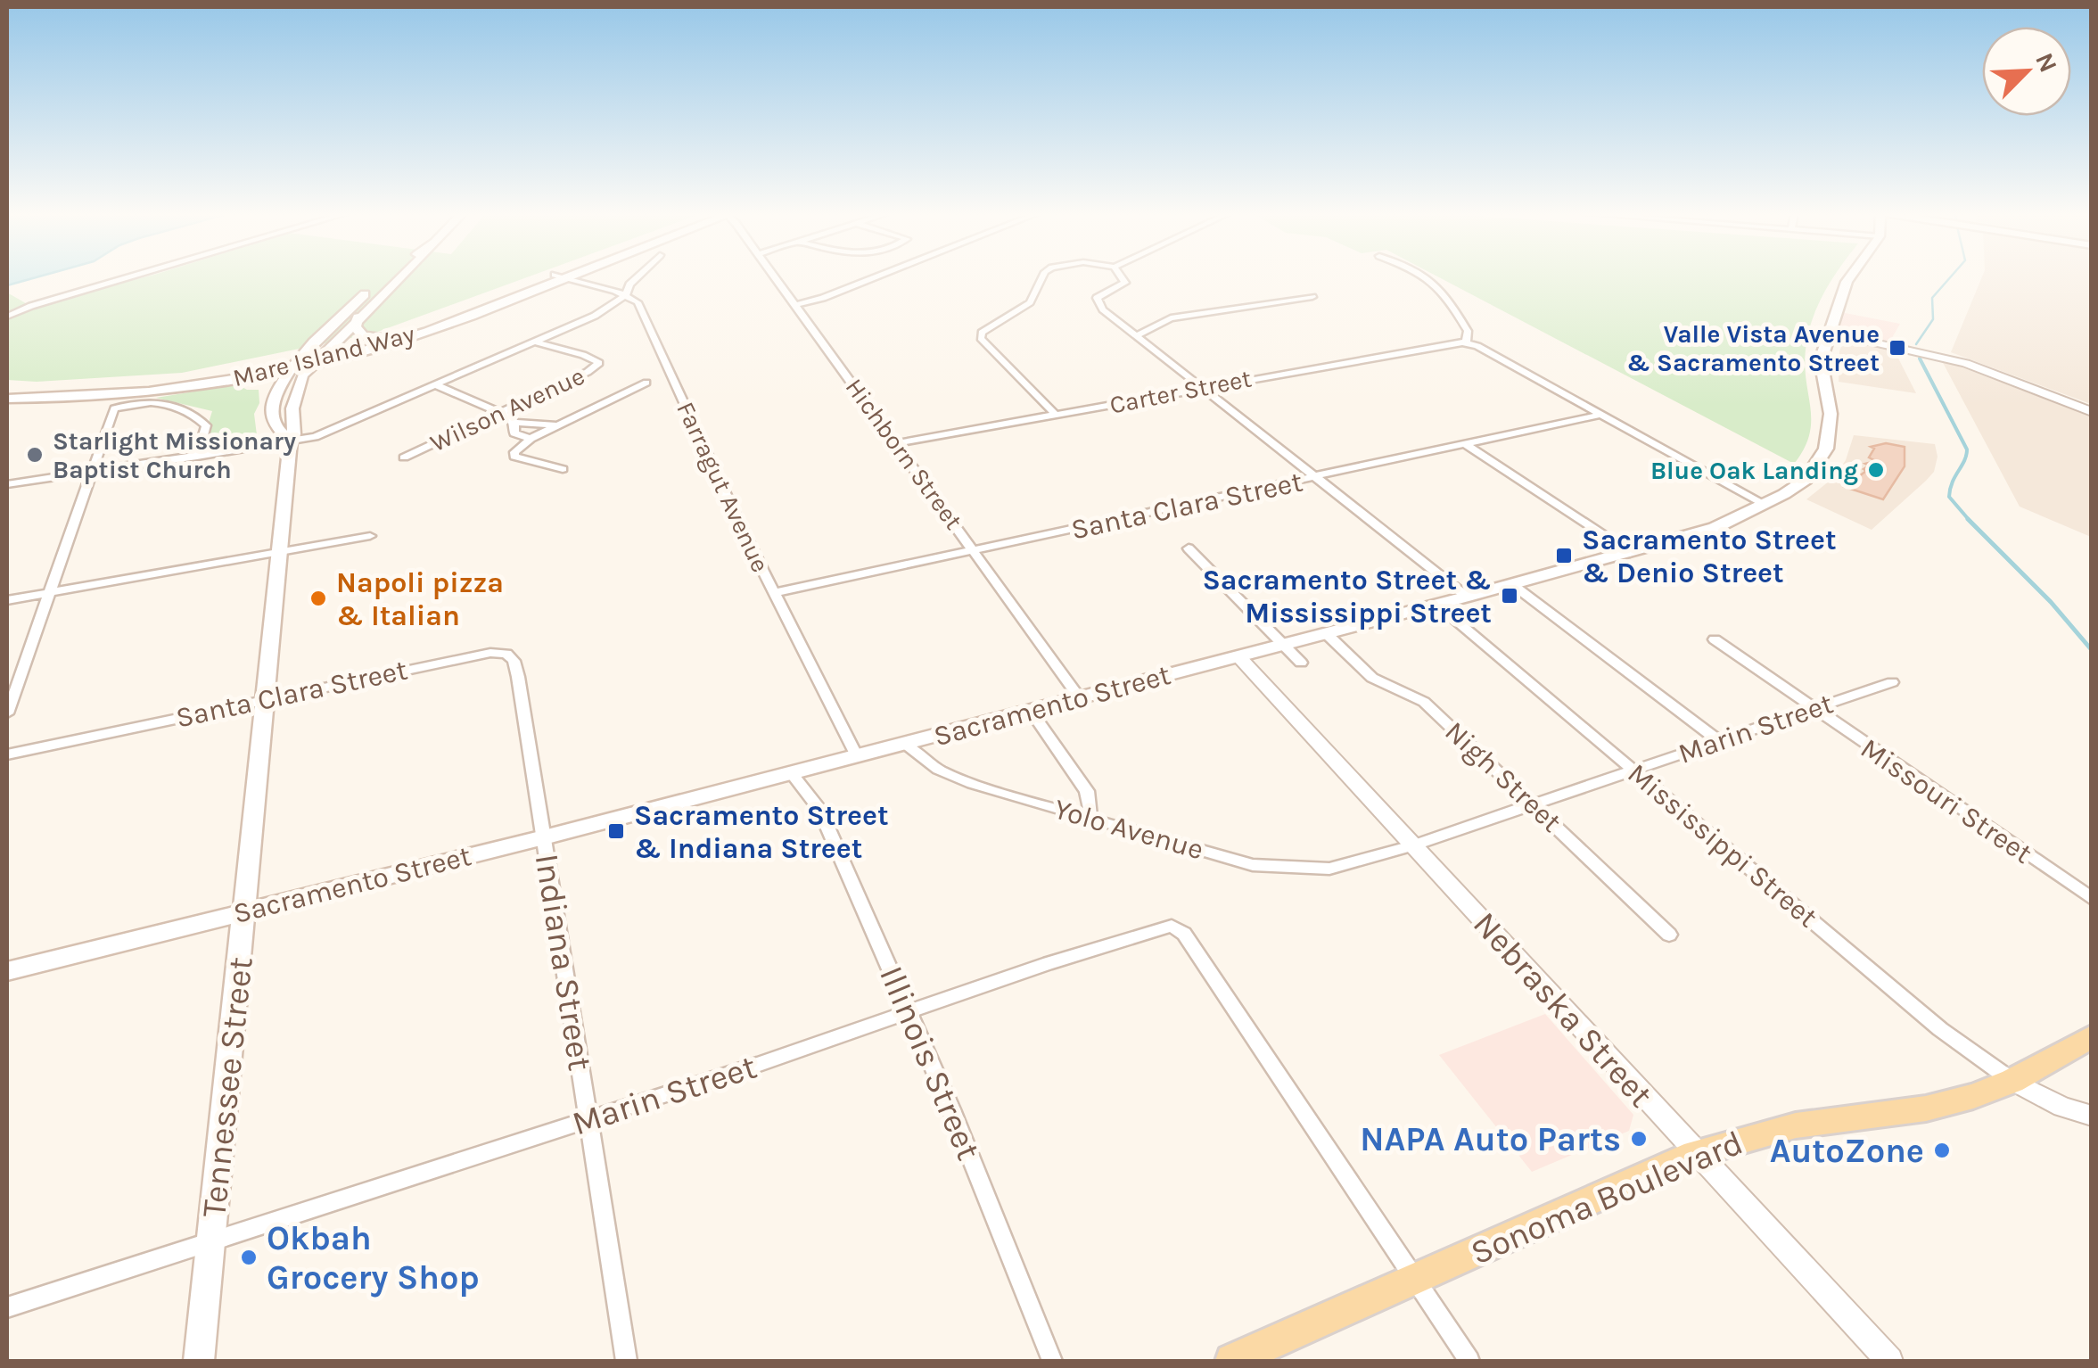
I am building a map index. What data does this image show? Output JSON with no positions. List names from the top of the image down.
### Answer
{
  "streets": {
    "main road": [
      "Mare Island Way",
      "Sacramento Street",
      "Tennessee Street",
      "Sonoma Boulevard"
    ],
    "street": [
      "Carter Street",
      "Wilson Avenue",
      "Hichborn Street",
      "Farragut Avenue",
      "Santa Clara Street",
      "Marin Street",
      "Nigh Street",
      "Missouri Street",
      "Yolo Avenue",
      "Mississippi Street",
      "Indiana Street",
      "Nebraska Street",
      "Illinois Street"
    ]
  },
  "crossings": [
    ["Mare Island Way", "Tennessee Street"],
    ["Carter Street", "Hichborn Street"],
    ["Wilson Avenue", "Farragut Avenue"],
    ["Hichborn Street", "Santa Clara Street"],
    ["Hichborn Street", "Sacramento Street"],
    ["Farragut Avenue", "Santa Clara Street"],
    ["Farragut Avenue", "Sacramento Street"],
    ["Santa Clara Street", "Indiana Street"],
    ["Santa Clara Street", "Tennessee Street"],
    ["Sacramento Street", "Nigh Street"],
    ["Sacramento Street", "Yolo Avenue"],
    ["Sacramento Street", "Mississippi Street"],
    ["Sacramento Street", "Indiana Street"],
    ["Sacramento Street", "Nebraska Street"],
    ["Sacramento Street", "Illinois Street"],
    ["Sacramento Street", "Tennessee Street"],
    ["Marin Street", "Nigh Street"],
    ["Marin Street", "Missouri Street"],
    ["Marin Street", "Yolo Avenue"],
    ["Marin Street", "Mississippi Street"],
    ["Marin Street", "Indiana Street"],
    ["Marin Street", "Nebraska Street"],
    ["Marin Street", "Illinois Street"],
    ["Marin Street", "Tennessee Street"],
    ["Marin Street", "Sonoma Boulevard"],
    ["Mississippi Street", "Sonoma Boulevard"],
    ["Nebraska Street", "Sonoma Boulevard"]
  ],
  "places": {
    "transit": [
      "Valle Vista Avenue & Sacramento Street",
      "Sacramento Street & Denio Street",
      "Sacramento Street & Mississippi Street",
      "Sacramento Street & Indiana Street"
    ],
    "other": [
      "Starlight Missionary Baptist Church",
      "Blue Oak Landing",
      "Napoli pizza & Italian",
      "NAPA Auto Parts",
      "AutoZone",
      "Okbah Grocery Shop"
    ]
  },
  "north": "top right"
}
